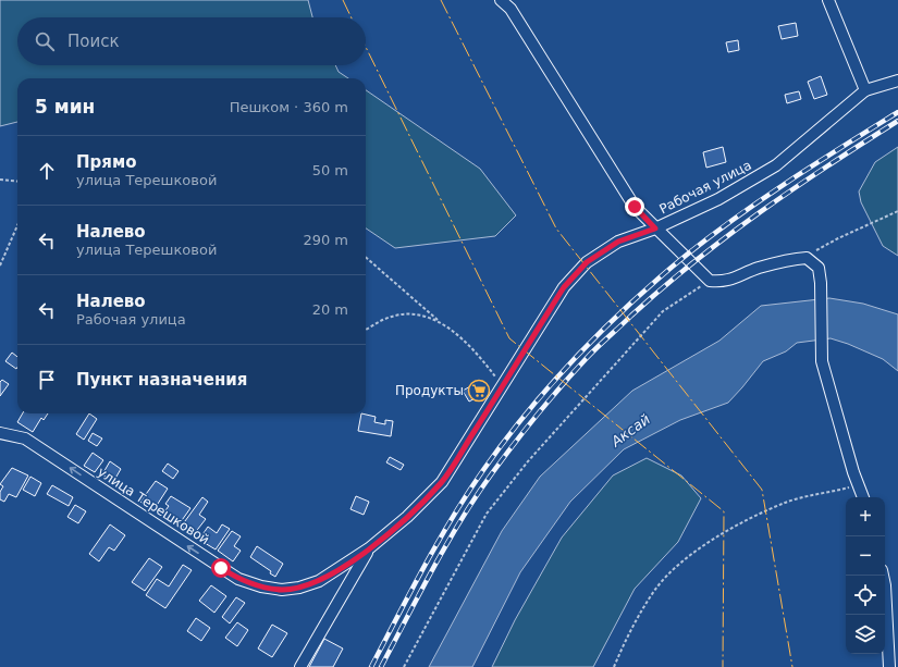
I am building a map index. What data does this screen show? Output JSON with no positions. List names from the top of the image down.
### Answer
{
  "streets": {
    "street": ["Рабочая улица", "улица Терешковой"]
  },
  "crossings": [
    ["Рабочая улица", "улица Терешковой"]
  ],
  "one_way": ["улица Терешковой"],
  "water": ["Аксай"],
  "places": {
    "supermarket": ["Продукты"]
  },
  "page": {
    "search": "Поиск",
    "heading": ["5 мин", "Пешком · 360 m"],
    "list": [
      ["Прямо", "улица Терешковой", "50 m"],
      ["Налево", "улица Терешковой", "290 m"],
      ["Налево", "Рабочая улица", "20 m"],
      "Пункт назначения"
    ],
    "map_buttons": ["+", "−"]
  }
}
